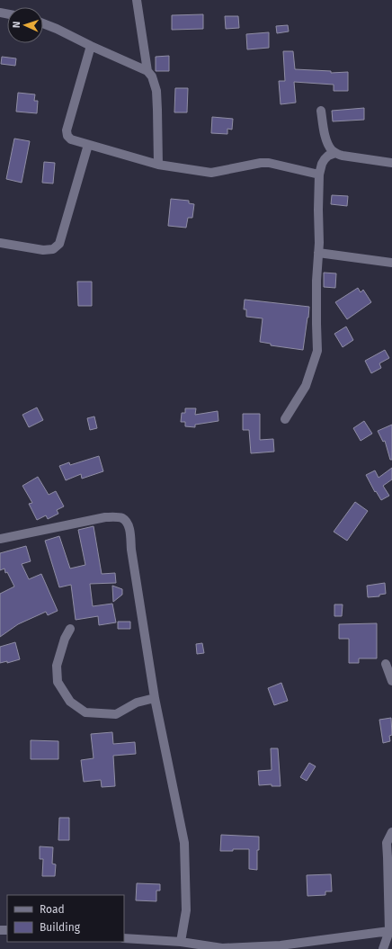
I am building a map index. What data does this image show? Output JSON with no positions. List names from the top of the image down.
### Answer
{
  "legend": ["Road", "Building"],
  "north": "left"
}
